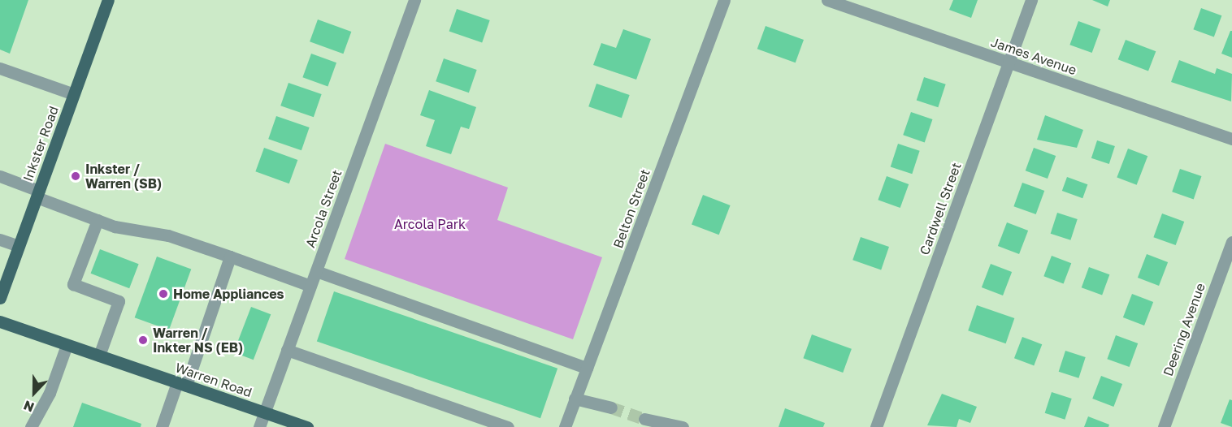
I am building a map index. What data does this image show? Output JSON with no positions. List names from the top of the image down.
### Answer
{
  "streets": {
    "main road": ["Inkster Road", "Warren Road"],
    "street": [
      "James Avenue",
      "Arcola Street",
      "Belton Street",
      "Cardwell Street",
      "Deering Avenue"
    ]
  },
  "crossings": [
    ["James Avenue", "Cardwell Street"],
    ["Arcola Street", "Warren Road"]
  ],
  "parks": ["Arcola Park"],
  "places": ["Inkster / Warren (SB)", "Home Appliances", "Warren / Inkter NS (EB)"],
  "north": "bottom"
}
